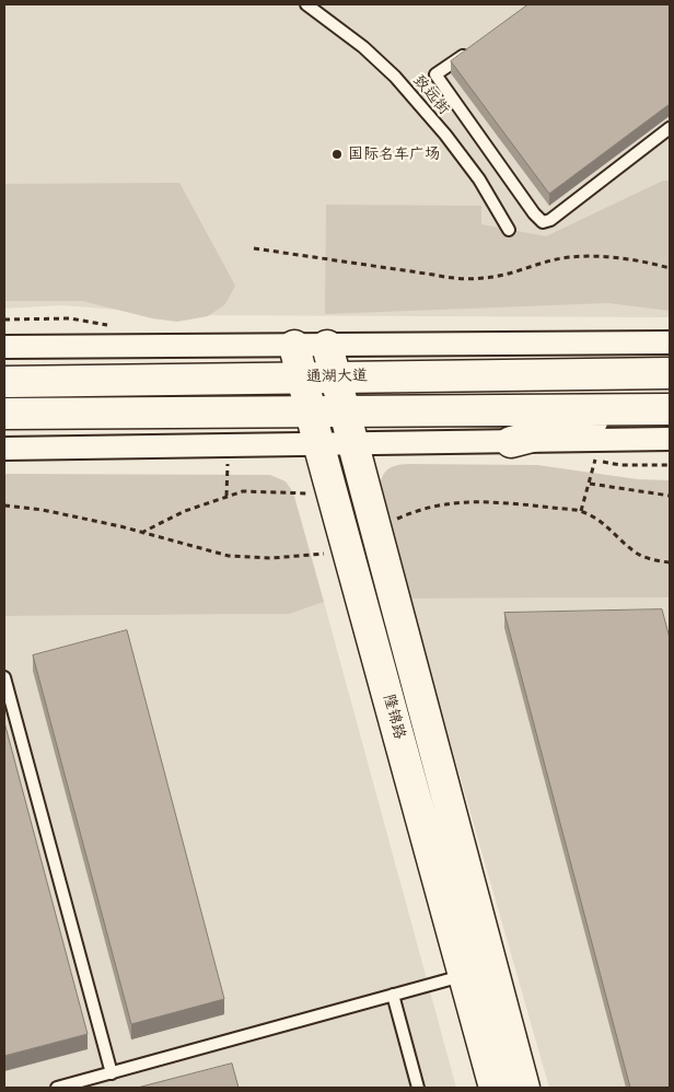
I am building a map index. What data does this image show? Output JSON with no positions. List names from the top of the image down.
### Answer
{
  "streets": {
    "main road": ["通湖大道", "隆锦路"],
    "lane": ["致远街"]
  },
  "crossings": [
    ["通湖大道", "隆锦路"]
  ],
  "places": ["国际名车广场"]
}
